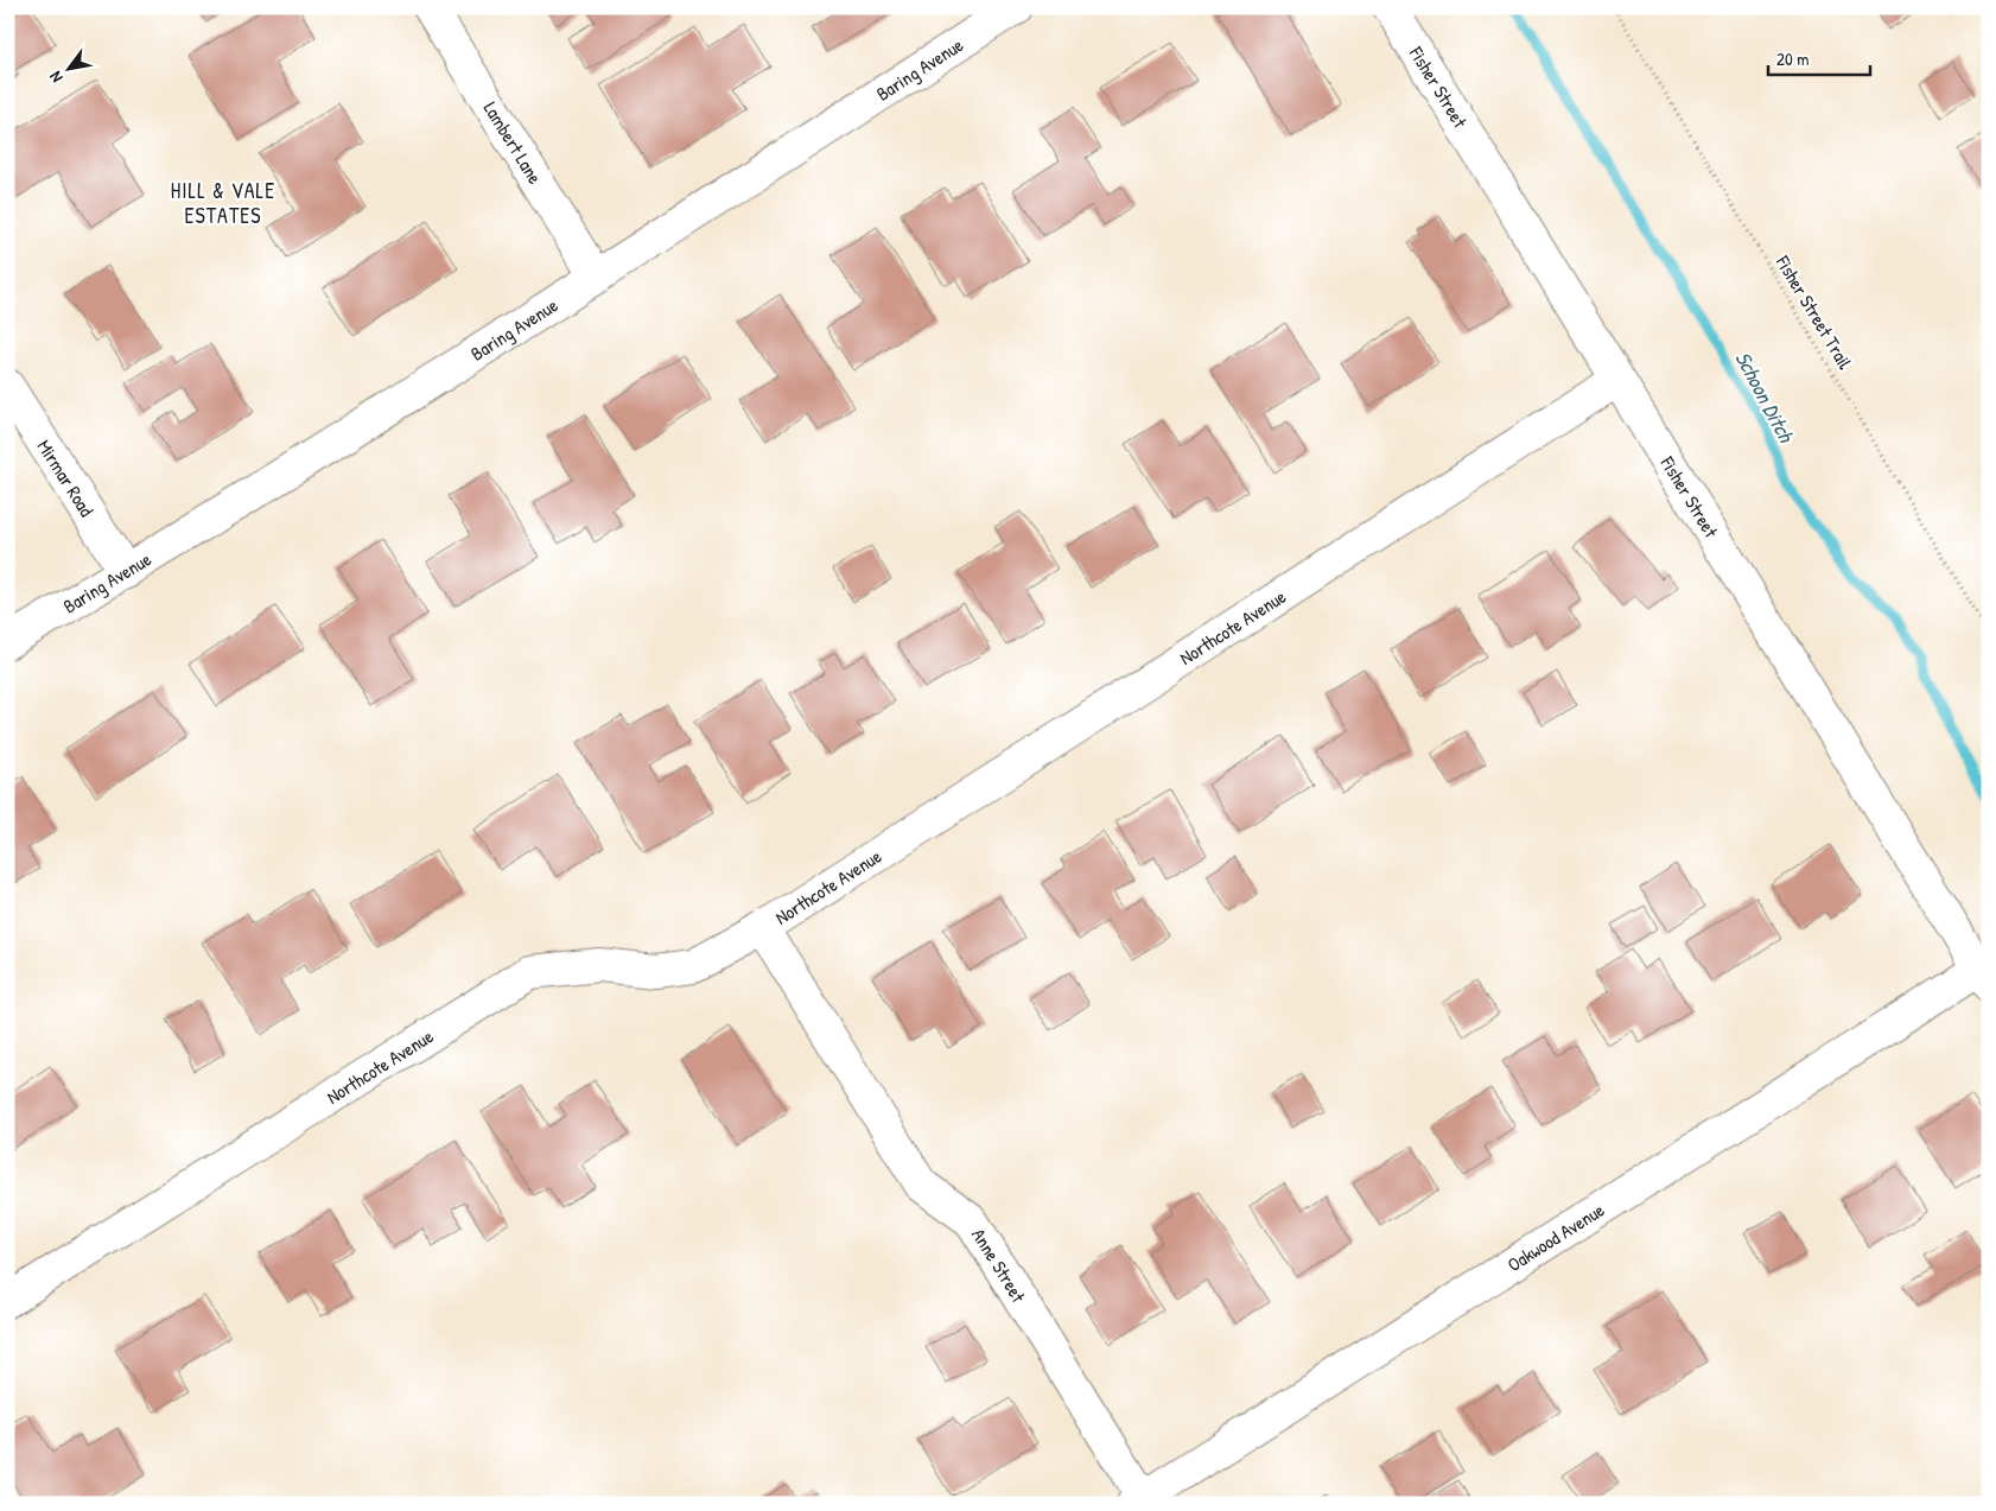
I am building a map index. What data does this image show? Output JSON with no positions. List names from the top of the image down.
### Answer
{
  "streets": {
    "street": [
      "Baring Avenue",
      "Fisher Street",
      "Lambert Lane",
      "Mirmar Road",
      "Northcote Avenue",
      "Oakwood Avenue",
      "Anne Street"
    ],
    "path": ["Fisher Street Trail"]
  },
  "crossings": [
    ["Baring Avenue", "Lambert Lane"],
    ["Baring Avenue", "Mirmar Road"],
    ["Fisher Street", "Northcote Avenue"],
    ["Fisher Street", "Oakwood Avenue"],
    ["Northcote Avenue", "Anne Street"],
    ["Oakwood Avenue", "Anne Street"]
  ],
  "districts": ["HILL & VALE ESTATES"],
  "water": ["Schoon Ditch"],
  "scale_bar": "20 m",
  "north": "bottom left"
}
